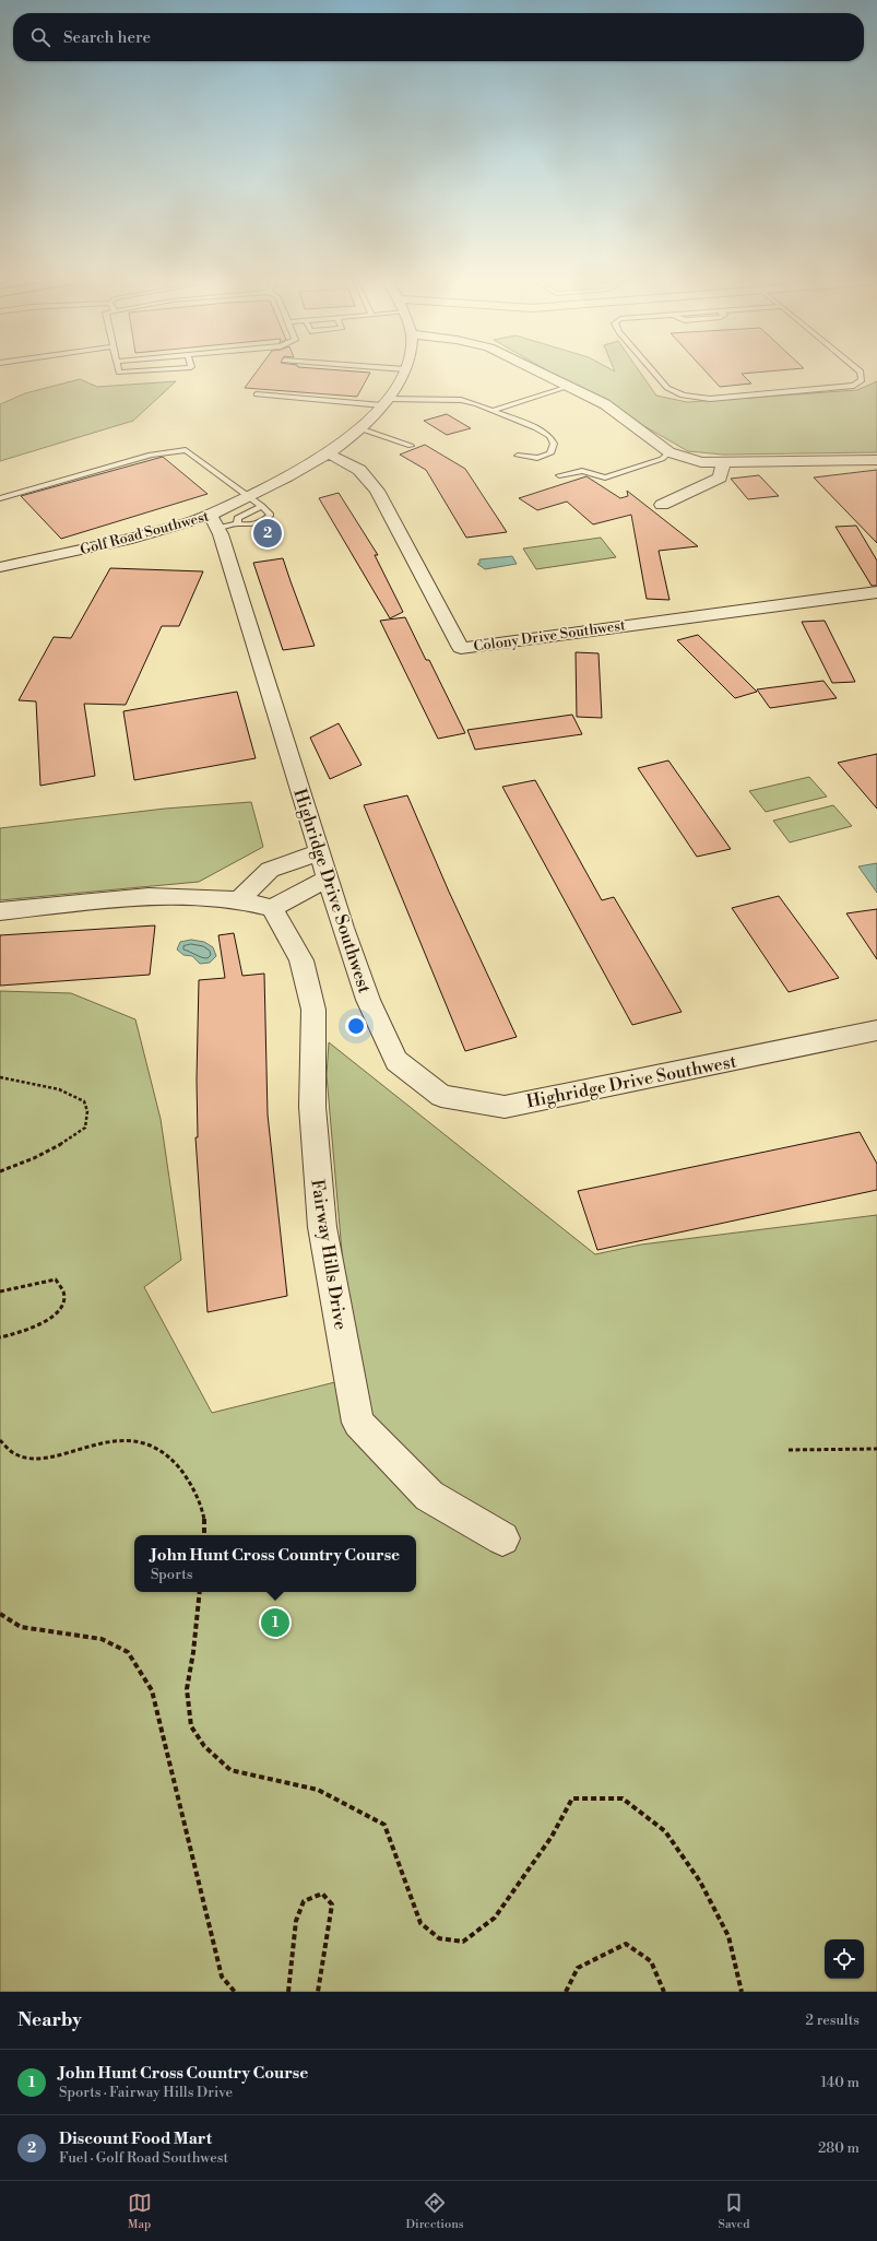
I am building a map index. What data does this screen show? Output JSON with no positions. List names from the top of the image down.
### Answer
{
  "streets": {
    "street": [
      "Golf Road Southwest",
      "Colony Drive Southwest",
      "Highridge Drive Southwest",
      "Fairway Hills Drive"
    ]
  },
  "crossings": [
    ["Golf Road Southwest", "Colony Drive Southwest"],
    ["Golf Road Southwest", "Highridge Drive Southwest"]
  ],
  "page": {
    "search": "Search here",
    "pins": ["2", "1"],
    "popup": ["John Hunt Cross Country Course", "Sports"],
    "heading": ["Nearby", "2 results"],
    "list": [
      {
        "mark": "1",
        "name": "John Hunt Cross Country Course",
        "note": "Sports · Fairway Hills Drive",
        "value": "140 m"
      },
      {
        "mark": "2",
        "name": "Discount Food Mart",
        "note": "Fuel · Golf Road Southwest",
        "value": "280 m"
      }
    ],
    "nav": ["Map", "Directions", "Saved"]
  }
}
